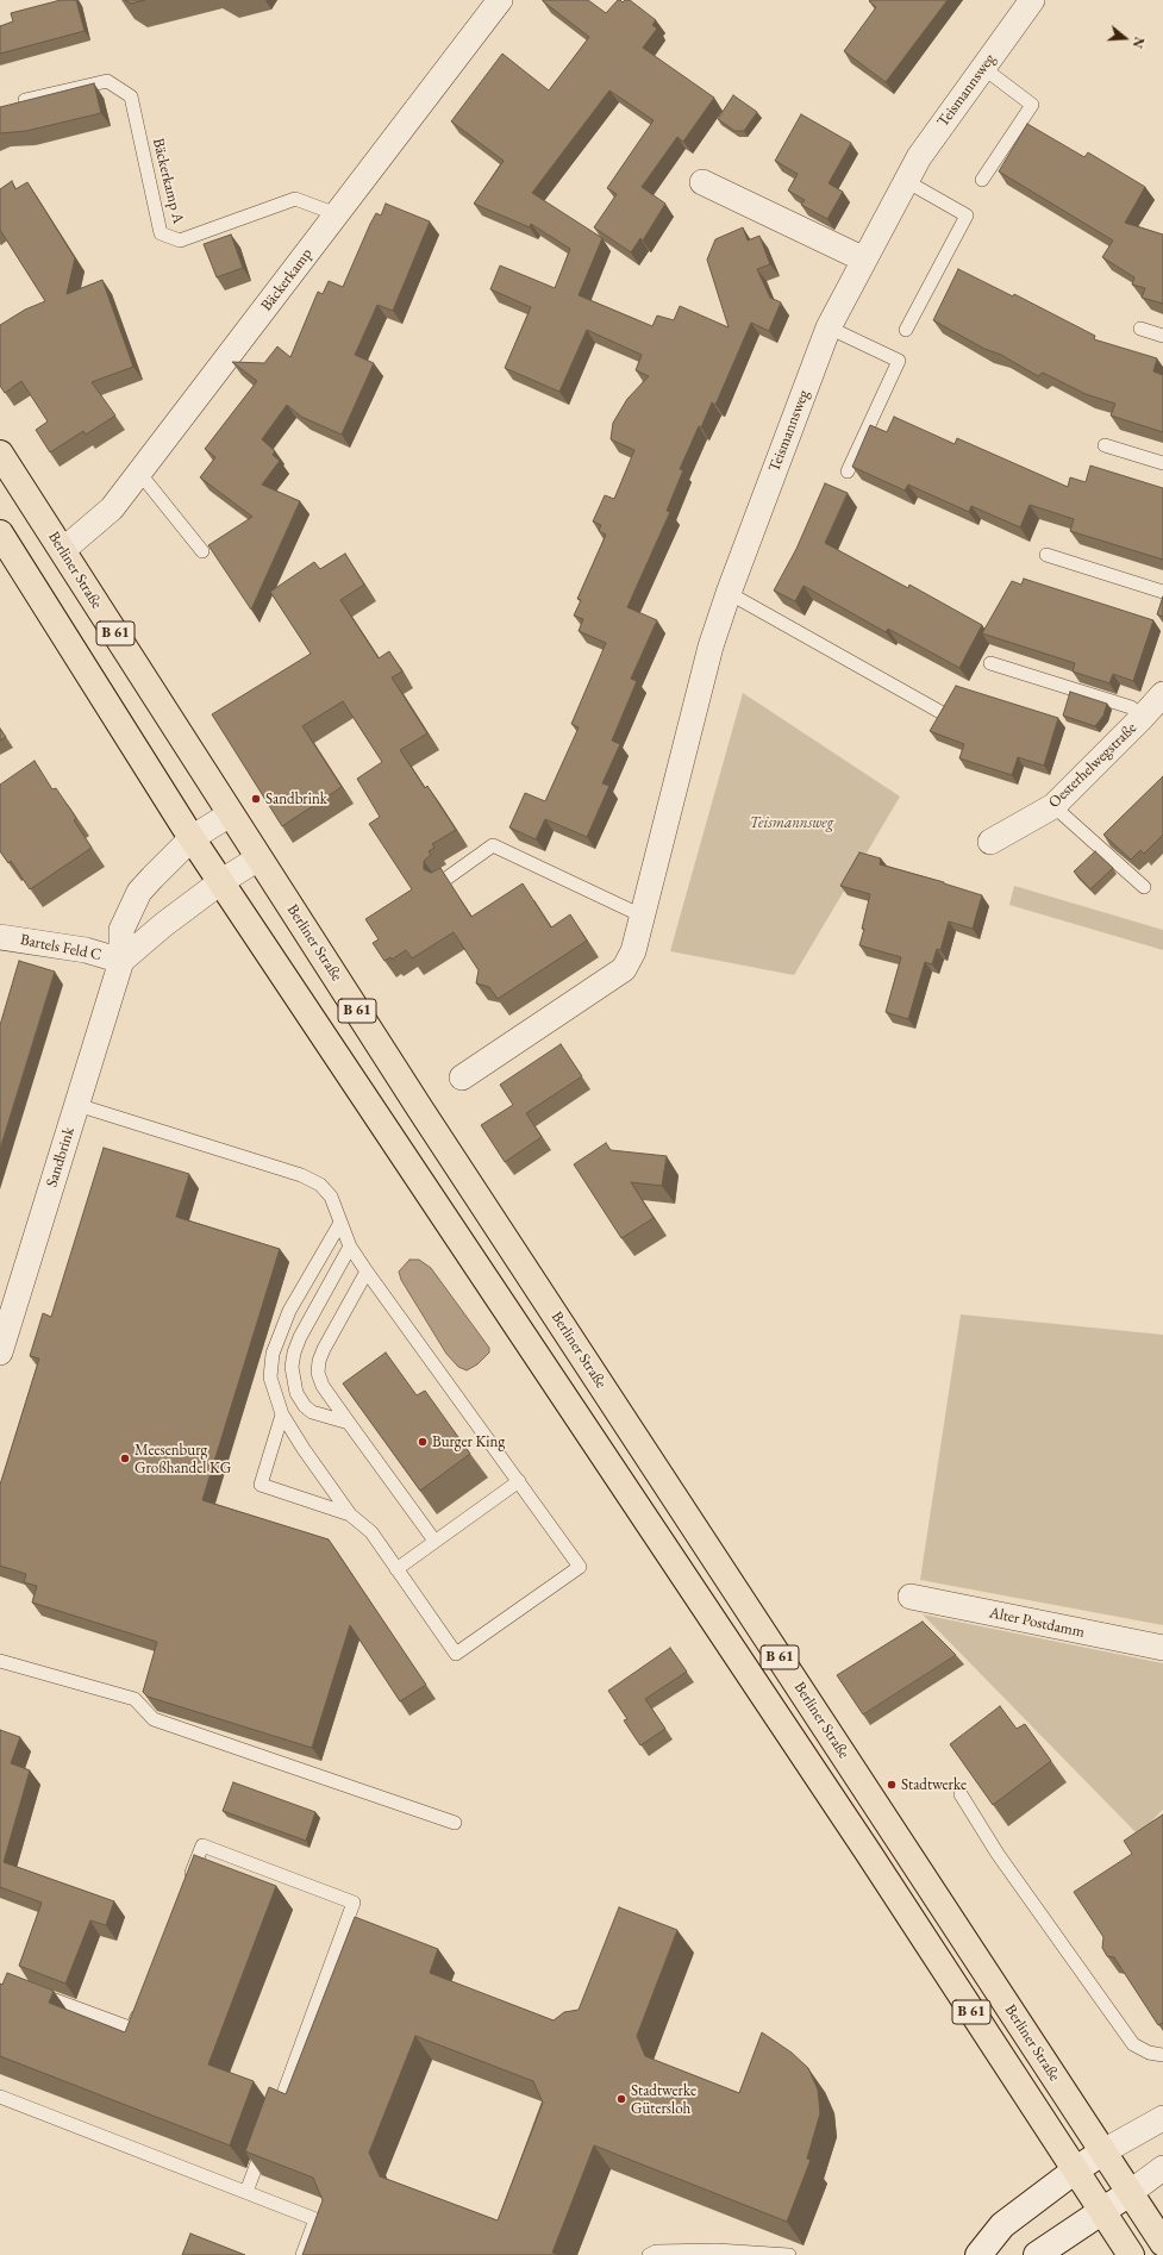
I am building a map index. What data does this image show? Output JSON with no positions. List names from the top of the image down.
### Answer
{
  "streets": {
    "main road": ["Berliner Straße", "B 61"],
    "street": [
      "Teismannsweg",
      "Bäckerkamp",
      "Oesterhelwegstraße",
      "Bartels Feld C",
      "Sandbrink",
      "Alter Postdamm"
    ],
    "lane": ["Bäckerkamp A"]
  },
  "crossings": [
    ["Bäckerkamp A", "Bäckerkamp"],
    ["Bäckerkamp", "Berliner Straße"],
    ["Berliner Straße", "Sandbrink"],
    ["B 61", "Sandbrink"],
    ["Bartels Feld C", "Sandbrink"]
  ],
  "parks": ["Teismannsweg"],
  "places": [
    "Sandbrink",
    "Burger King",
    "Meesenburg Großhandel KG",
    "Stadtwerke",
    "Stadtwerke Gütersloh"
  ],
  "north": "right"
}
